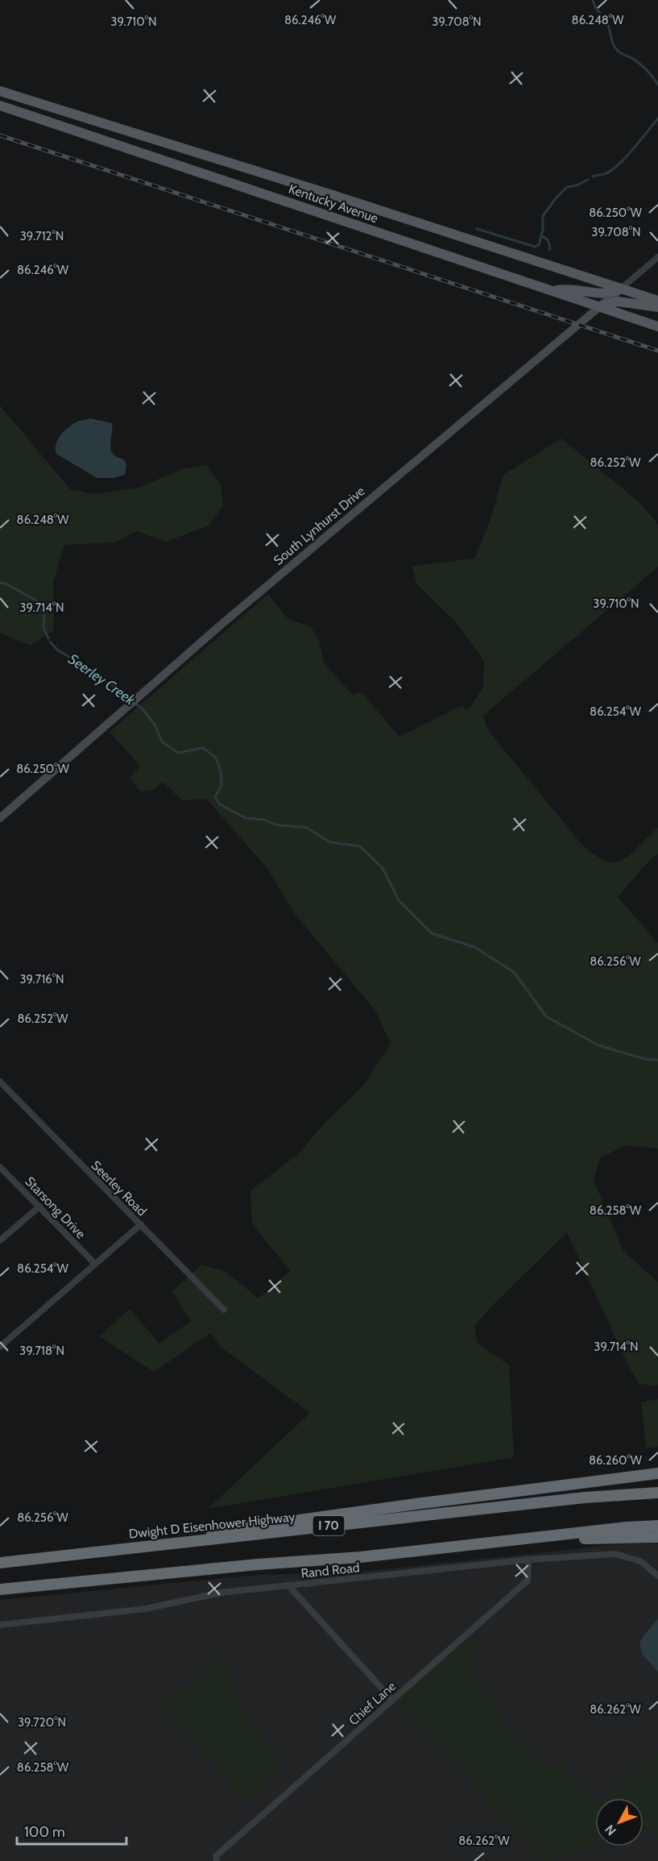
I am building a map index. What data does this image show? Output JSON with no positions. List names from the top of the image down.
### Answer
{
  "streets": {
    "highway": ["Dwight D Eisenhower Highway", "I 70"],
    "main road": ["Kentucky Avenue", "South Lynhurst Drive"],
    "street": [
      "Seerley Road",
      "Starsong Drive",
      "Rand Road",
      "Chief Lane"
    ]
  },
  "crossings": [
    ["Kentucky Avenue", "South Lynhurst Drive"],
    ["Rand Road", "Chief Lane"]
  ],
  "water": ["Seerley Creek"],
  "scale_bar": "100 m",
  "north": "bottom left",
  "coordinates": [
    "86.246°W",
    "86.248°W",
    "39.710°N",
    "39.708°N",
    "86.250°W",
    "39.712°N",
    "86.252°W",
    "39.714°N",
    "86.254°W",
    "86.256°W",
    "39.716°N",
    "86.258°W",
    "39.718°N",
    "86.260°W",
    "86.262°W",
    "39.720°N"
  ]
}
